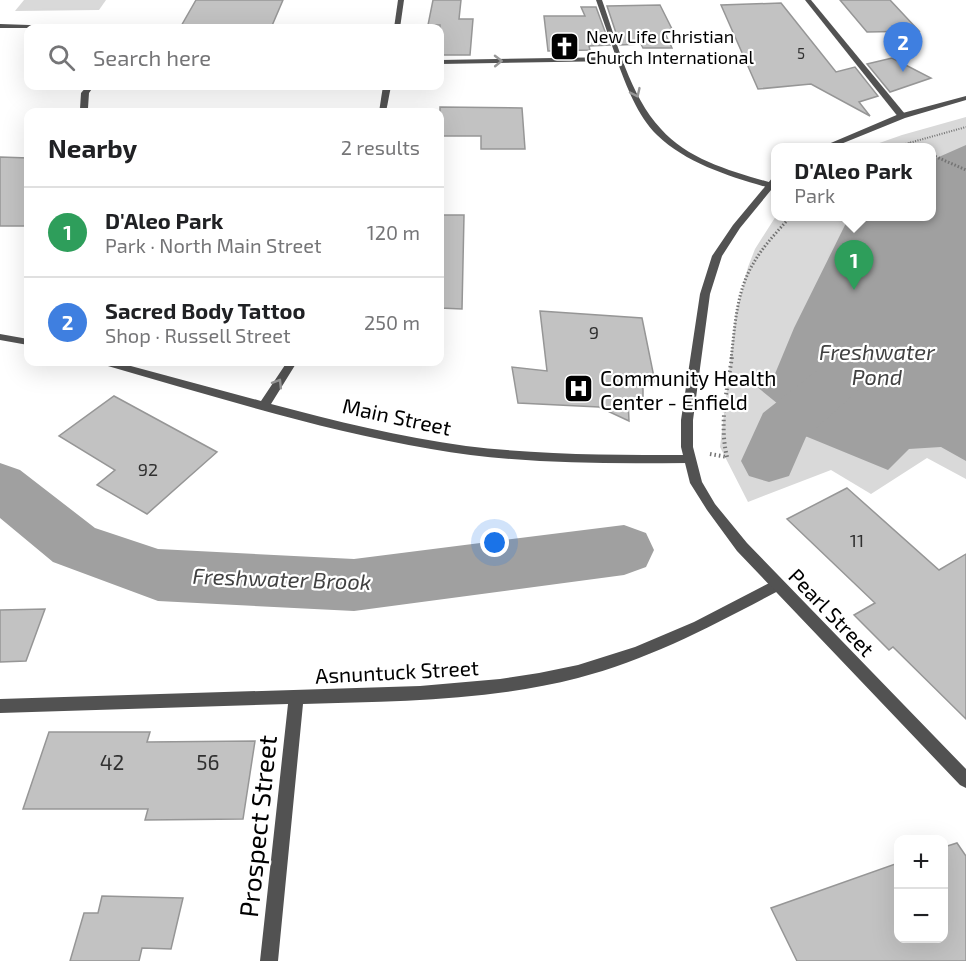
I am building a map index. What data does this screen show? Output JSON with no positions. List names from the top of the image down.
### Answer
{
  "streets": {
    "street": [
      "Main Street",
      "Pearl Street",
      "Asnuntuck Street",
      "Prospect Street"
    ]
  },
  "crossings": [
    ["Main Street", "Pearl Street"],
    ["Pearl Street", "Asnuntuck Street"],
    ["Asnuntuck Street", "Prospect Street"]
  ],
  "water": ["Freshwater Pond", "Freshwater Brook"],
  "places": {
    "church": ["New Life Christian Church International"],
    "hospital": ["Community Health Center - Enfield"]
  },
  "house_numbers": [
    "5",
    "9",
    "92",
    "11",
    "42",
    "56"
  ],
  "page": {
    "pins": ["2", "1"],
    "search": "Search here",
    "heading": ["Nearby", "2 results"],
    "popup": ["D'Aleo Park", "Park"],
    "list": [
      {
        "mark": "1",
        "name": "D'Aleo Park",
        "note": "Park · North Main Street",
        "value": "120 m"
      },
      {
        "mark": "2",
        "name": "Sacred Body Tattoo",
        "note": "Shop · Russell Street",
        "value": "250 m"
      }
    ],
    "map_buttons": ["+", "−"]
  }
}
